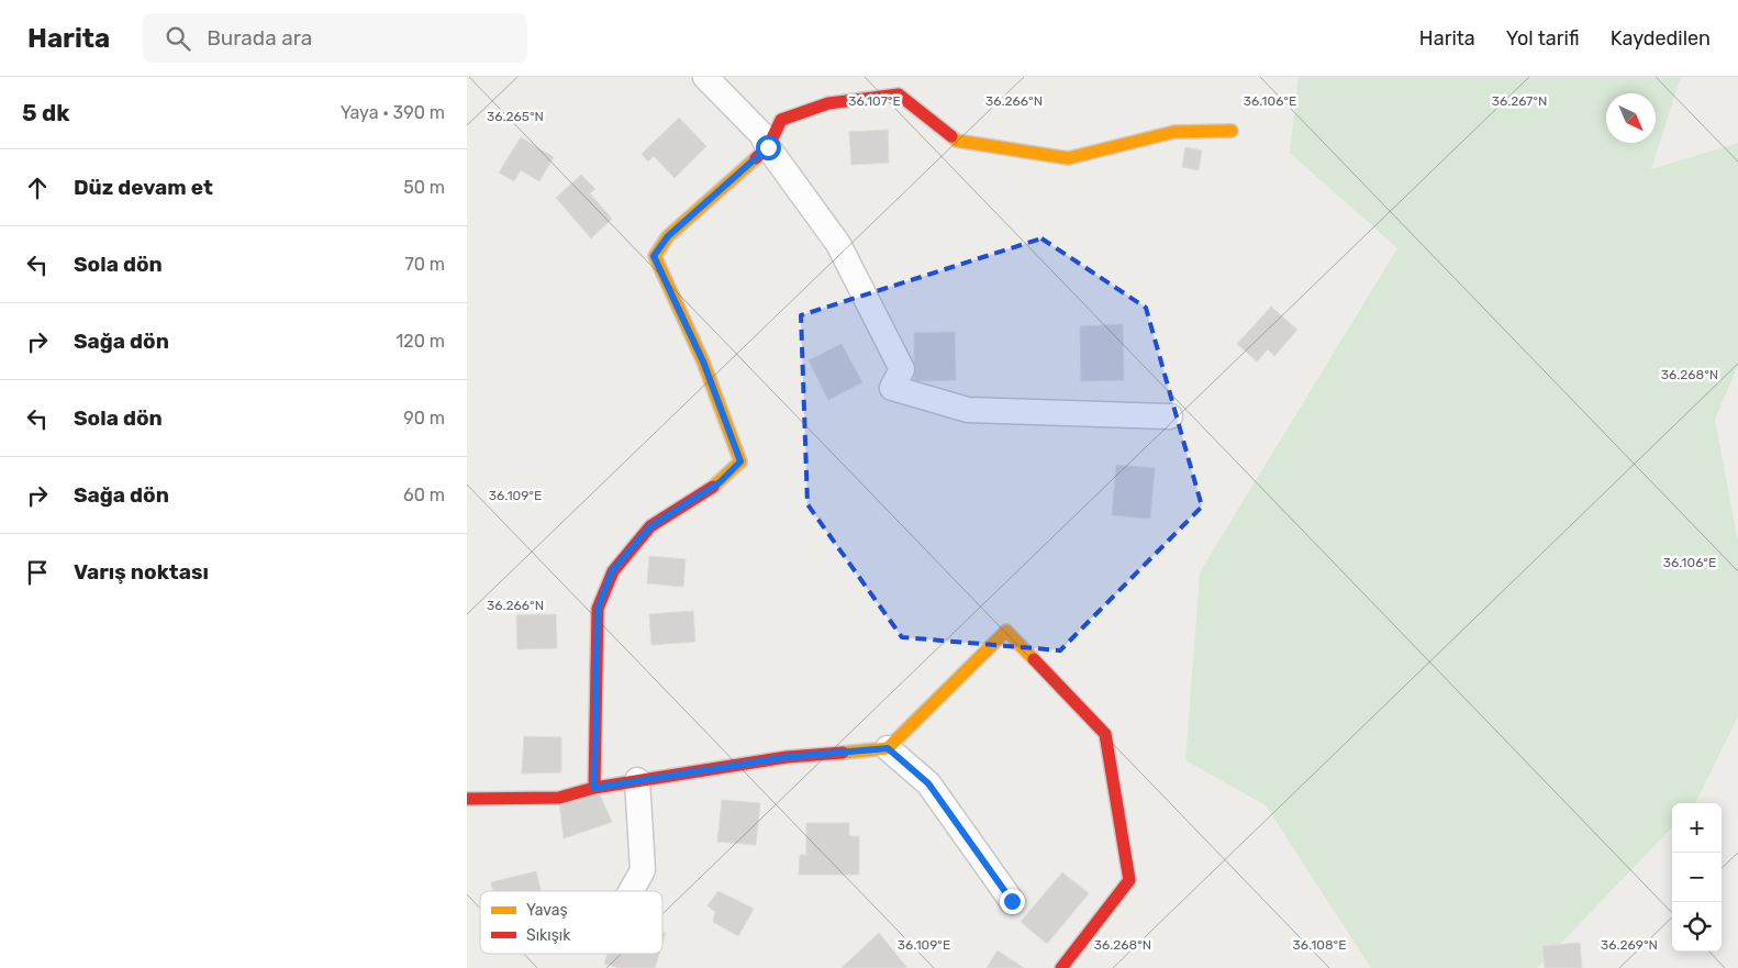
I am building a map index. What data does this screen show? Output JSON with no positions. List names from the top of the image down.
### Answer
{
  "legend": ["Yavaş", "Sıkışık"],
  "north": "bottom right",
  "page": {
    "header": "Harita",
    "search": "Burada ara",
    "nav": ["Harita", "Yol tarifi", "Kaydedilen"],
    "heading": ["5 dk", "Yaya · 390 m"],
    "list": [
      ["Düz devam et", "50 m"],
      ["Sola dön", "70 m"],
      ["Sağa dön", "120 m"],
      ["Sola dön", "90 m"],
      ["Sağa dön", "60 m"],
      "Varış noktası"
    ],
    "map_buttons": ["+", "−"]
  },
  "coordinates": [
    "36.266°N",
    "36.267°N",
    "36.107°E",
    "36.106°E",
    "36.265°N",
    "36.268°N",
    "36.109°E",
    "36.108°E",
    "36.269°N"
  ]
}
